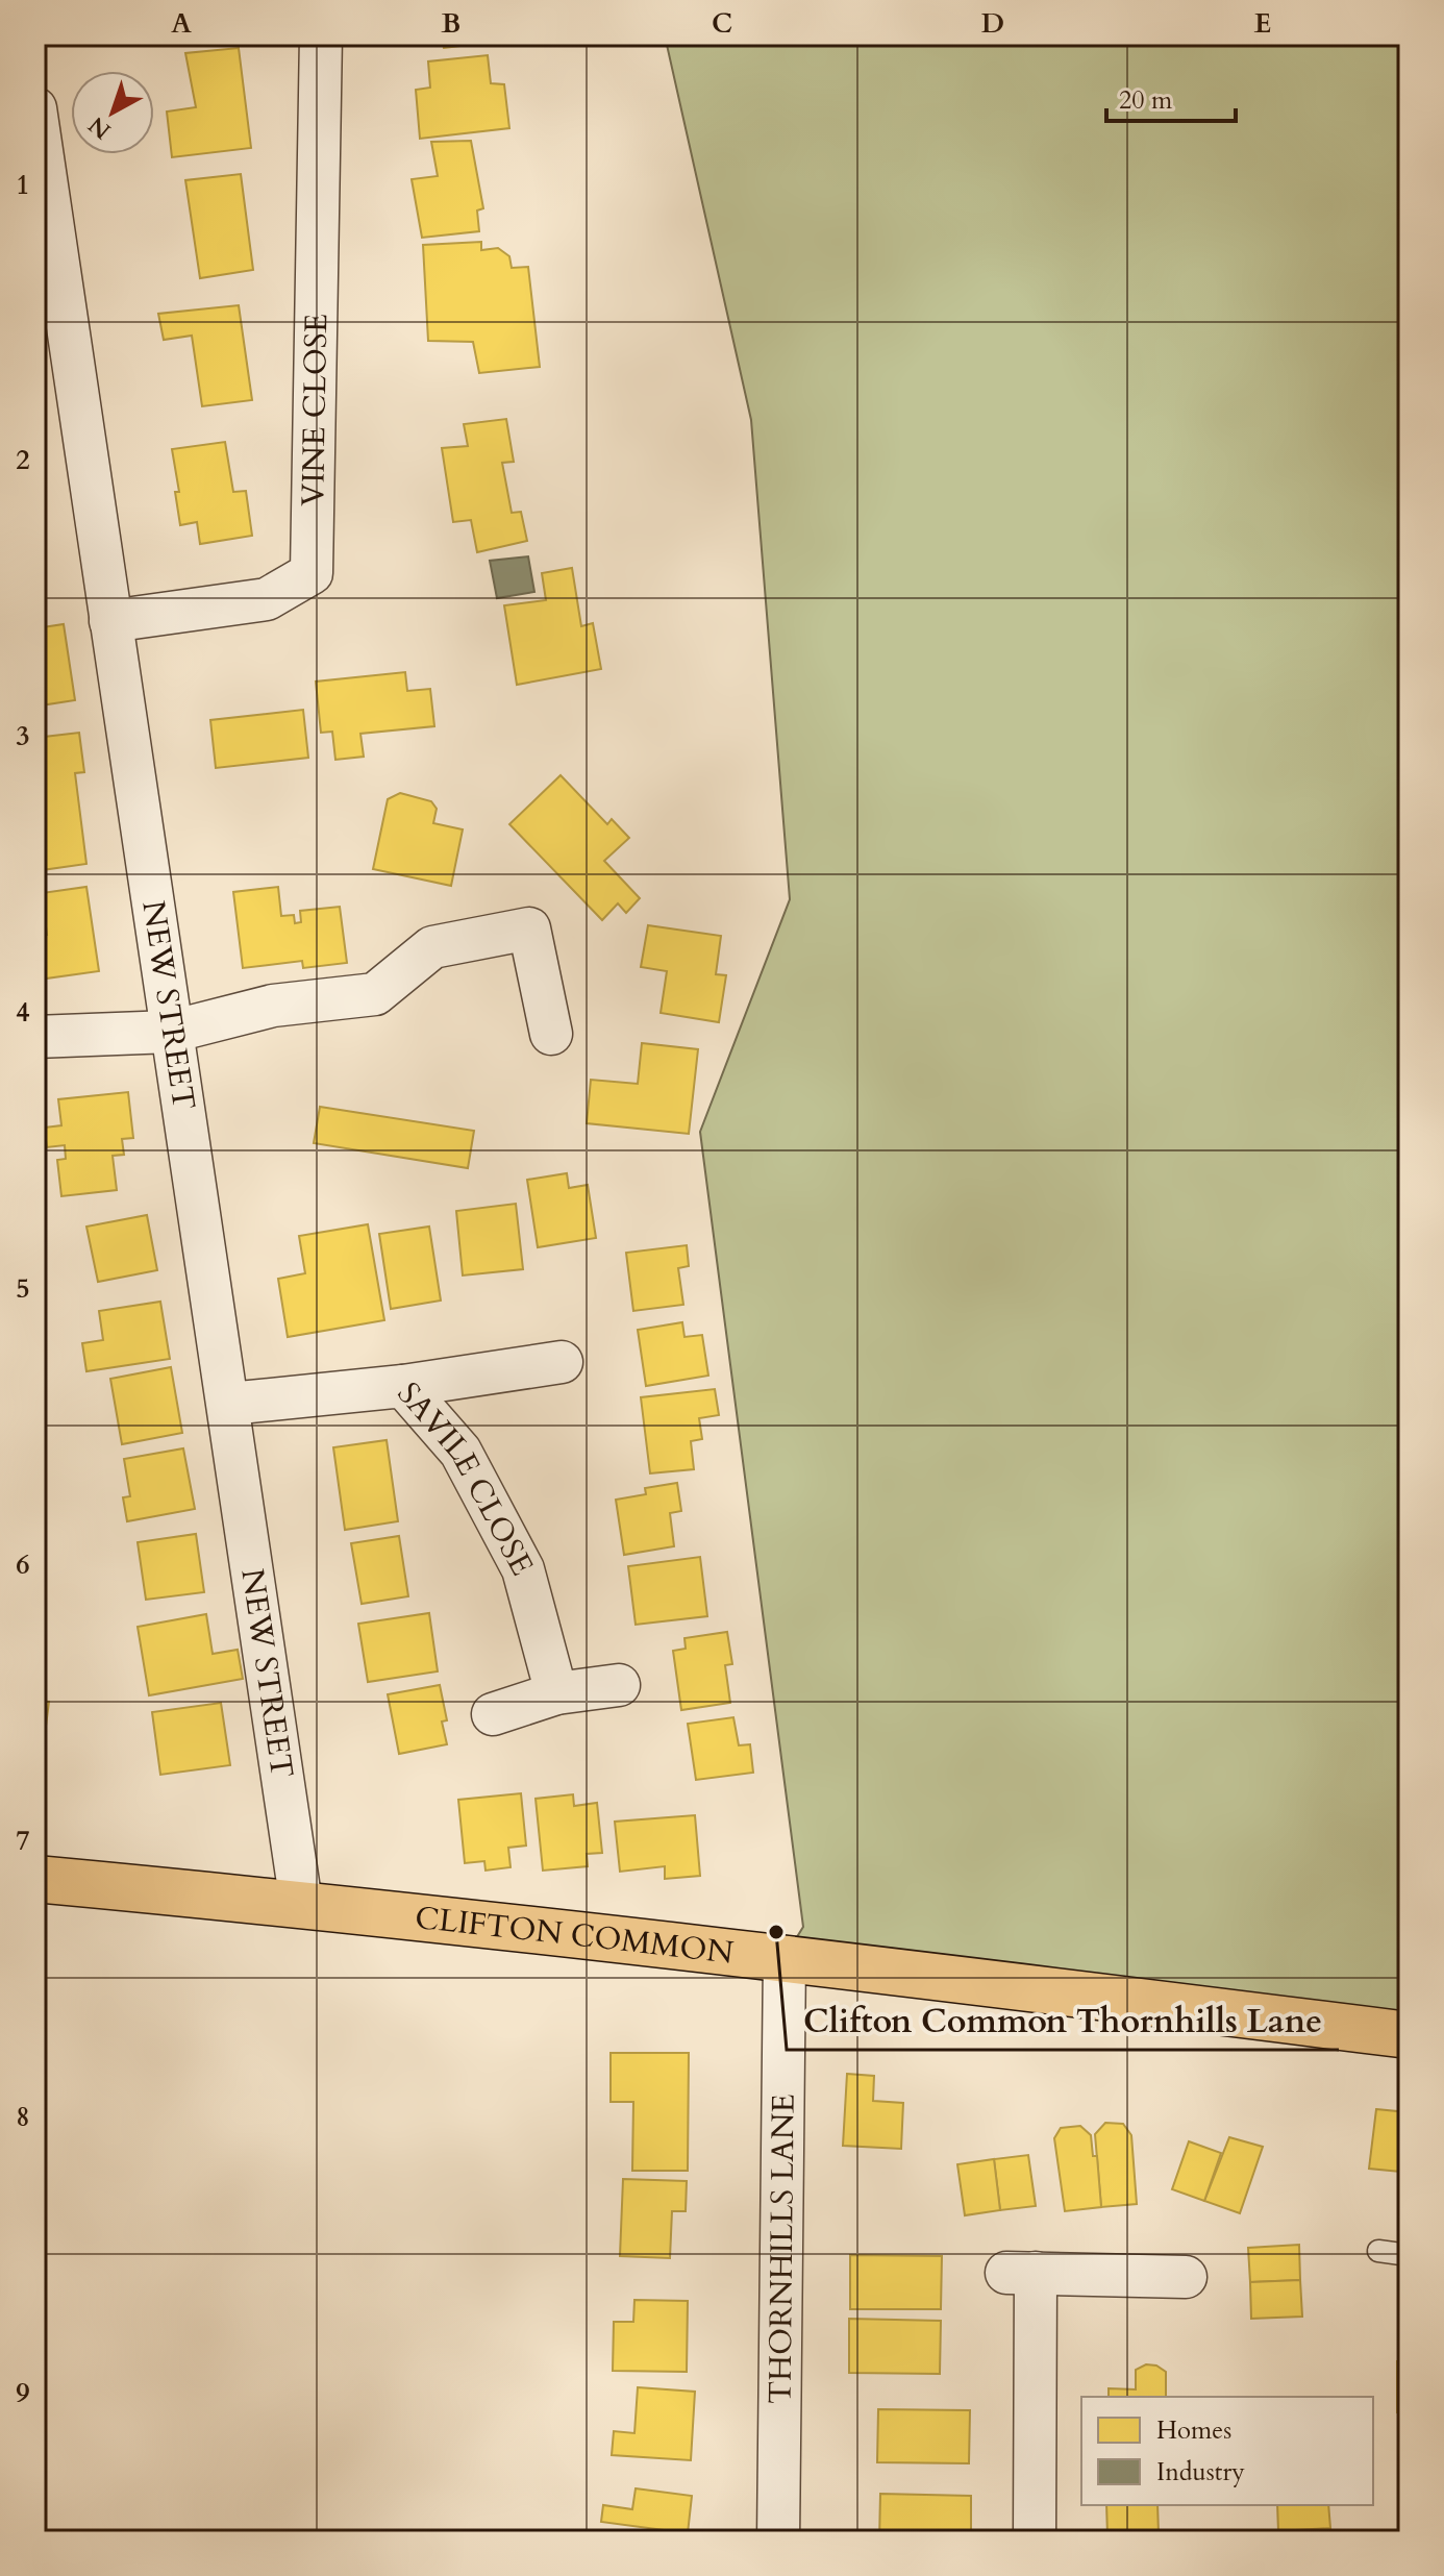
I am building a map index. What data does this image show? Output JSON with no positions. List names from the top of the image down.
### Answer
{
  "streets": {
    "main road": ["CLIFTON COMMON"],
    "street": [
      "VINE CLOSE",
      "NEW STREET",
      "SAVILE CLOSE",
      "THORNHILLS LANE"
    ]
  },
  "crossings": [
    ["VINE CLOSE", "NEW STREET"],
    ["NEW STREET", "SAVILE CLOSE"],
    ["NEW STREET", "CLIFTON COMMON"],
    ["CLIFTON COMMON", "THORNHILLS LANE"]
  ],
  "places": ["Clifton Common Thornhills Lane"],
  "legend": ["Homes", "Industry"],
  "scale_bar": "20 m",
  "north": "bottom left",
  "grid": {
    "columns": [
      "A",
      "B",
      "C",
      "D",
      "E"
    ],
    "rows": [
      "1",
      "2",
      "3",
      "4",
      "5",
      "6",
      "7",
      "8",
      "9"
    ]
  }
}
